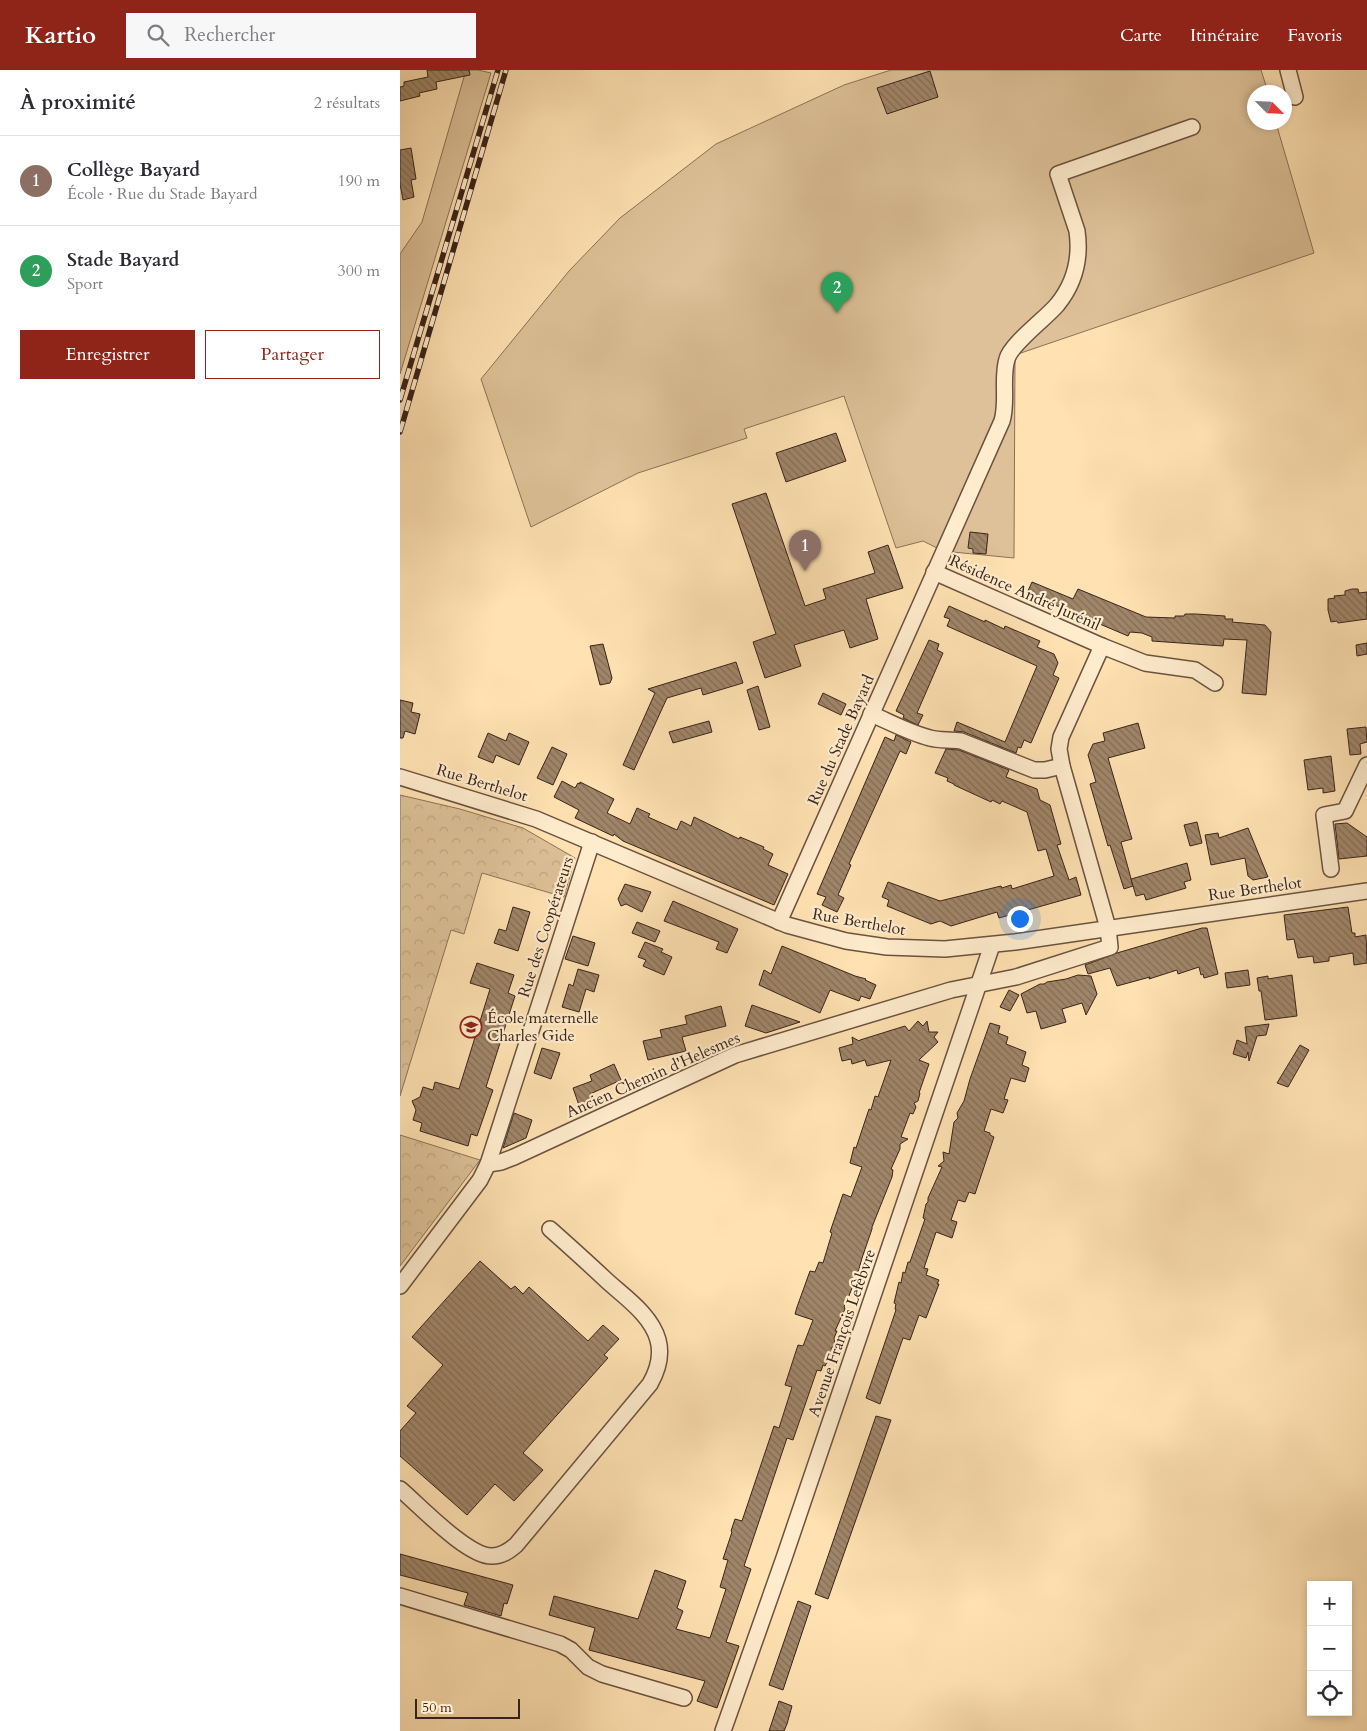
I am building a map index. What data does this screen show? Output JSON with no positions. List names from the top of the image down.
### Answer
{
  "streets": {
    "street": [
      "Résidence André Jurénil",
      "Rue du Stade Bayard",
      "Rue Berthelot",
      "Rue des Coopérateurs",
      "Ancien Chemin d'Helesmes",
      "Avenue François Lefèbvre"
    ]
  },
  "crossings": [
    ["Résidence André Jurénil", "Rue du Stade Bayard"],
    ["Résidence André Jurénil", "Rue Berthelot"],
    ["Résidence André Jurénil", "Ancien Chemin d'Helesmes"],
    ["Rue du Stade Bayard", "Rue Berthelot"],
    ["Rue Berthelot", "Rue des Coopérateurs"],
    ["Rue Berthelot", "Ancien Chemin d'Helesmes"],
    ["Rue Berthelot", "Avenue François Lefèbvre"],
    ["Rue des Coopérateurs", "Ancien Chemin d'Helesmes"],
    ["Ancien Chemin d'Helesmes", "Avenue François Lefèbvre"]
  ],
  "places": {
    "school or university": ["École maternelle Charles Gide"]
  },
  "scale_bar": "50 m",
  "north": "bottom right",
  "page": {
    "header": "Kartio",
    "search": "Rechercher",
    "nav": ["Carte", "Itinéraire", "Favoris"],
    "heading": ["À proximité", "2 résultats"],
    "list": [
      {
        "mark": "1",
        "name": "Collège Bayard",
        "note": "École · Rue du Stade Bayard",
        "value": "190 m"
      },
      {
        "mark": "2",
        "name": "Stade Bayard",
        "note": "Sport",
        "value": "300 m"
      }
    ],
    "pins": ["2", "1"],
    "buttons": ["Enregistrer", "Partager"],
    "map_buttons": ["+", "−"],
    "scale": "50 m"
  }
}
